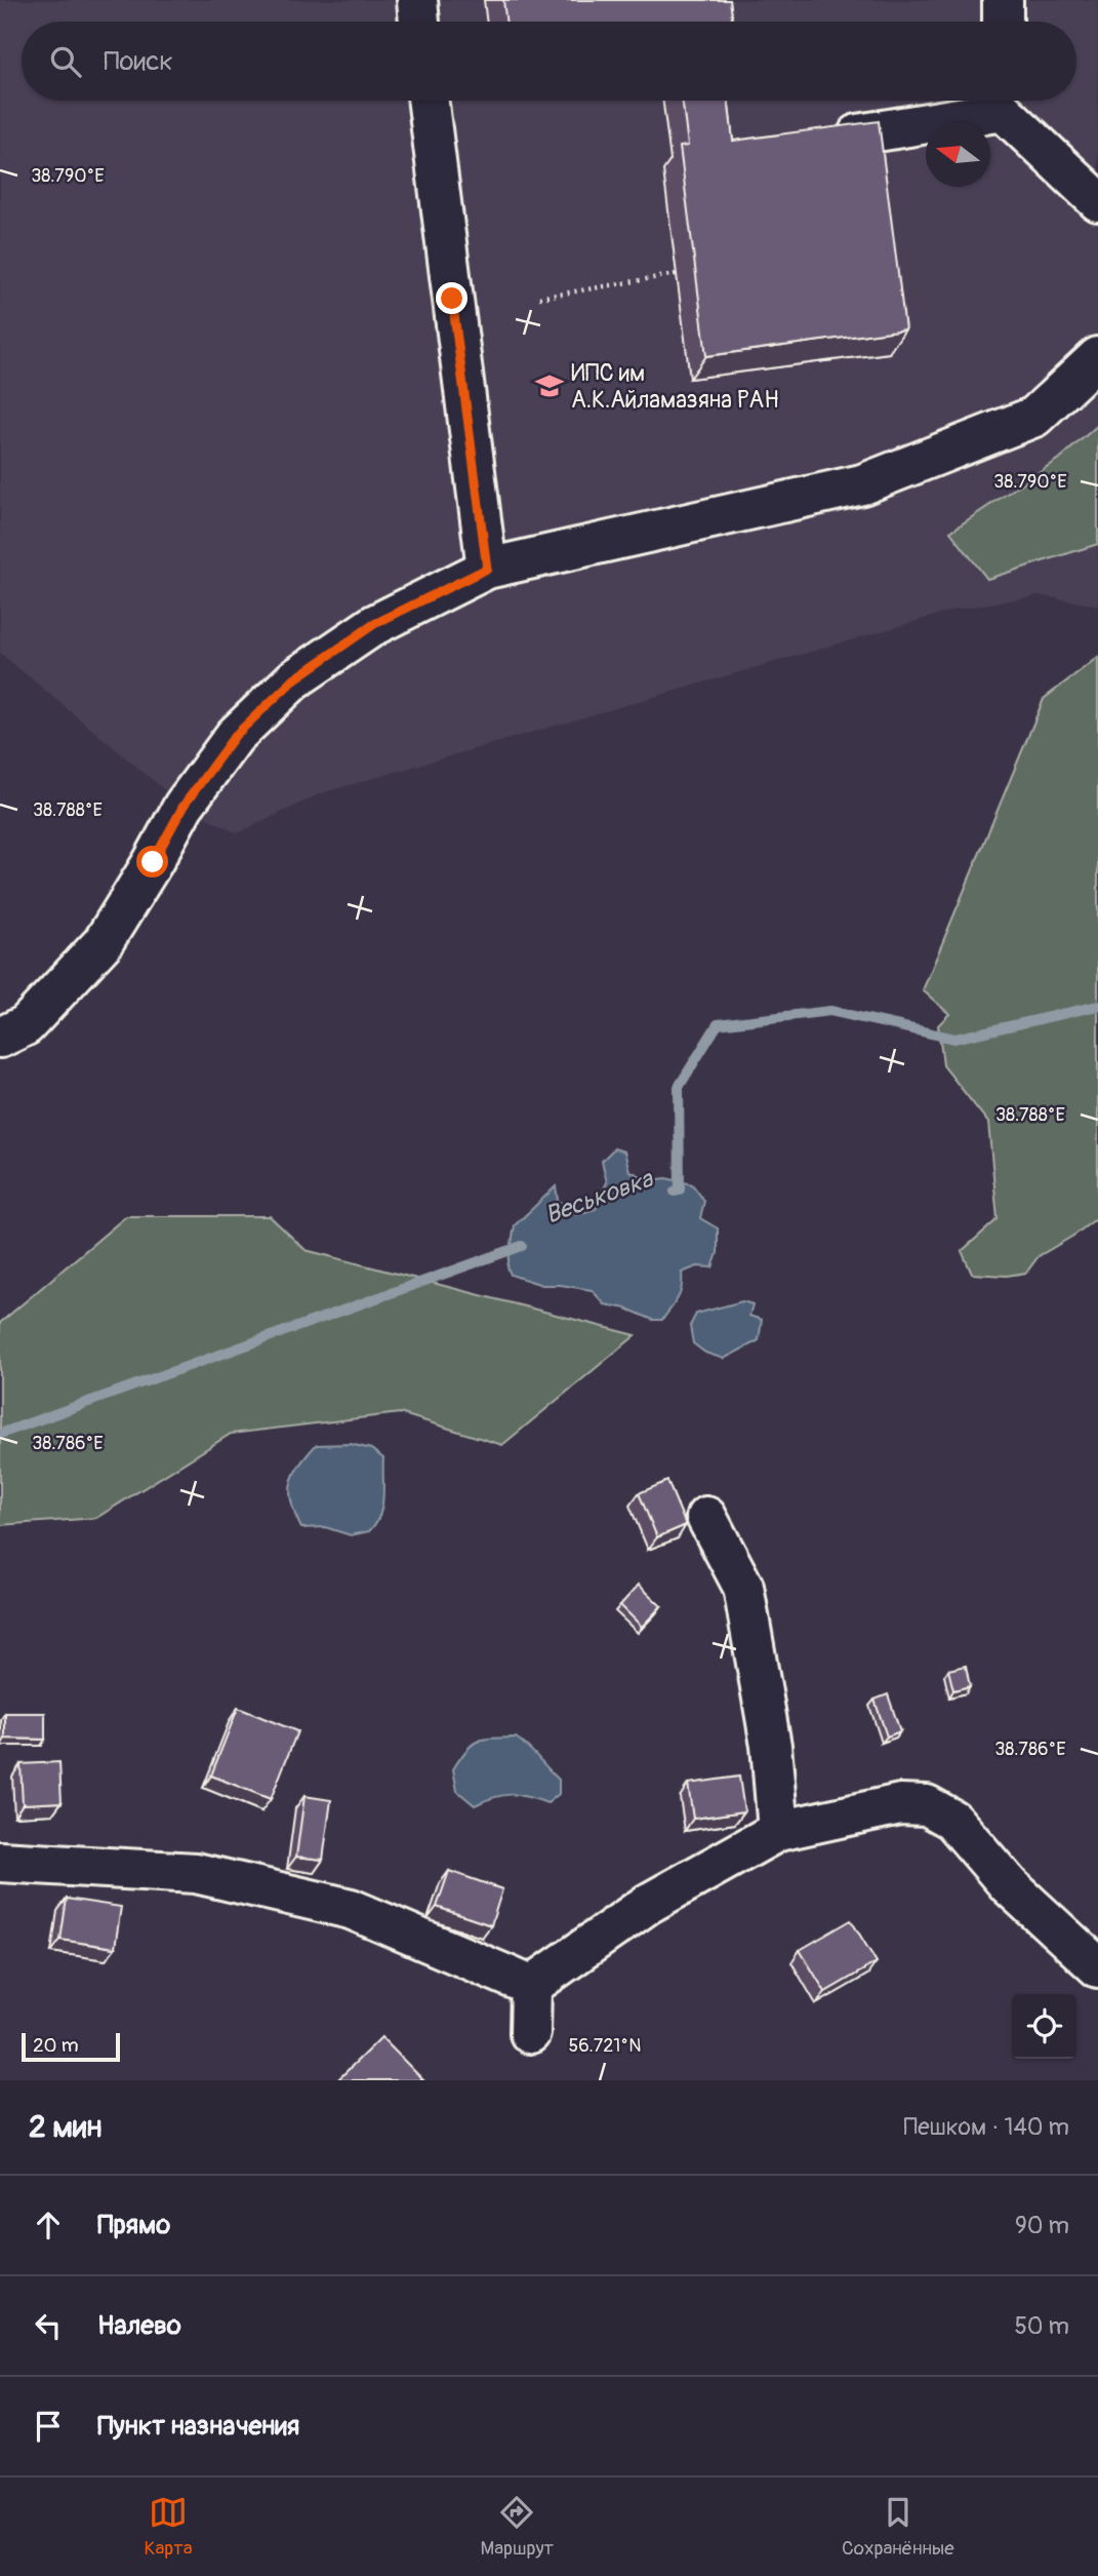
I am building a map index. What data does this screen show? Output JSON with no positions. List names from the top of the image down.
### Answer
{
  "water": ["Веськовка"],
  "places": {
    "school or university": ["ИПС им А.К.Айламазяна РАН"]
  },
  "scale_bar": "20 m",
  "north": "left",
  "page": {
    "search": "Поиск",
    "scale": "20 m",
    "heading": ["2 мин", "Пешком · 140 m"],
    "list": [
      ["Прямо", "90 m"],
      ["Налево", "50 m"],
      "Пункт назначения"
    ],
    "nav": ["Карта", "Маршрут", "Сохранённые"]
  },
  "coordinates": [
    "38.790°E",
    "38.788°E",
    "38.786°E",
    "56.721°N"
  ]
}
